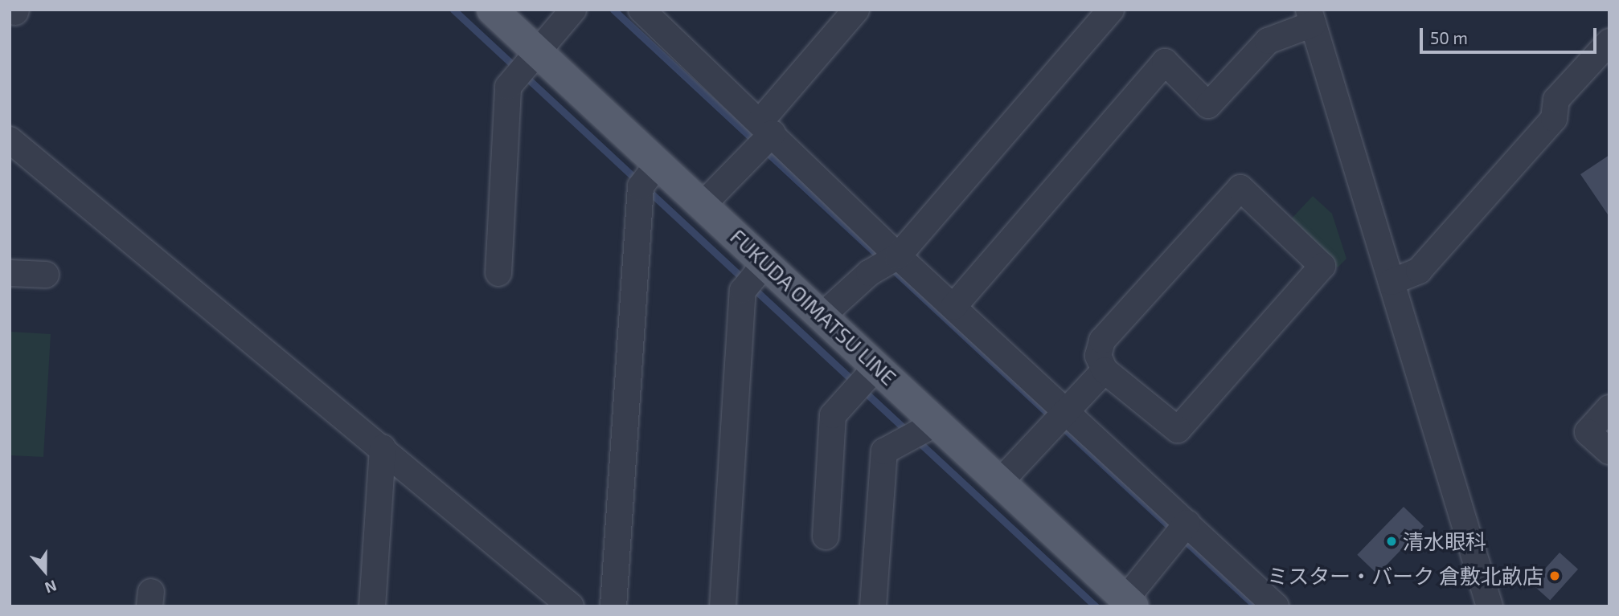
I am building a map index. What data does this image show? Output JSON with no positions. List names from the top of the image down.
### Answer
{
  "streets": {
    "main road": ["FUKUDA OIMATSU LINE"]
  },
  "places": ["清水眼科", "ミスター・バーク 倉敷北畝店"],
  "scale_bar": "50 m",
  "north": "bottom"
}
